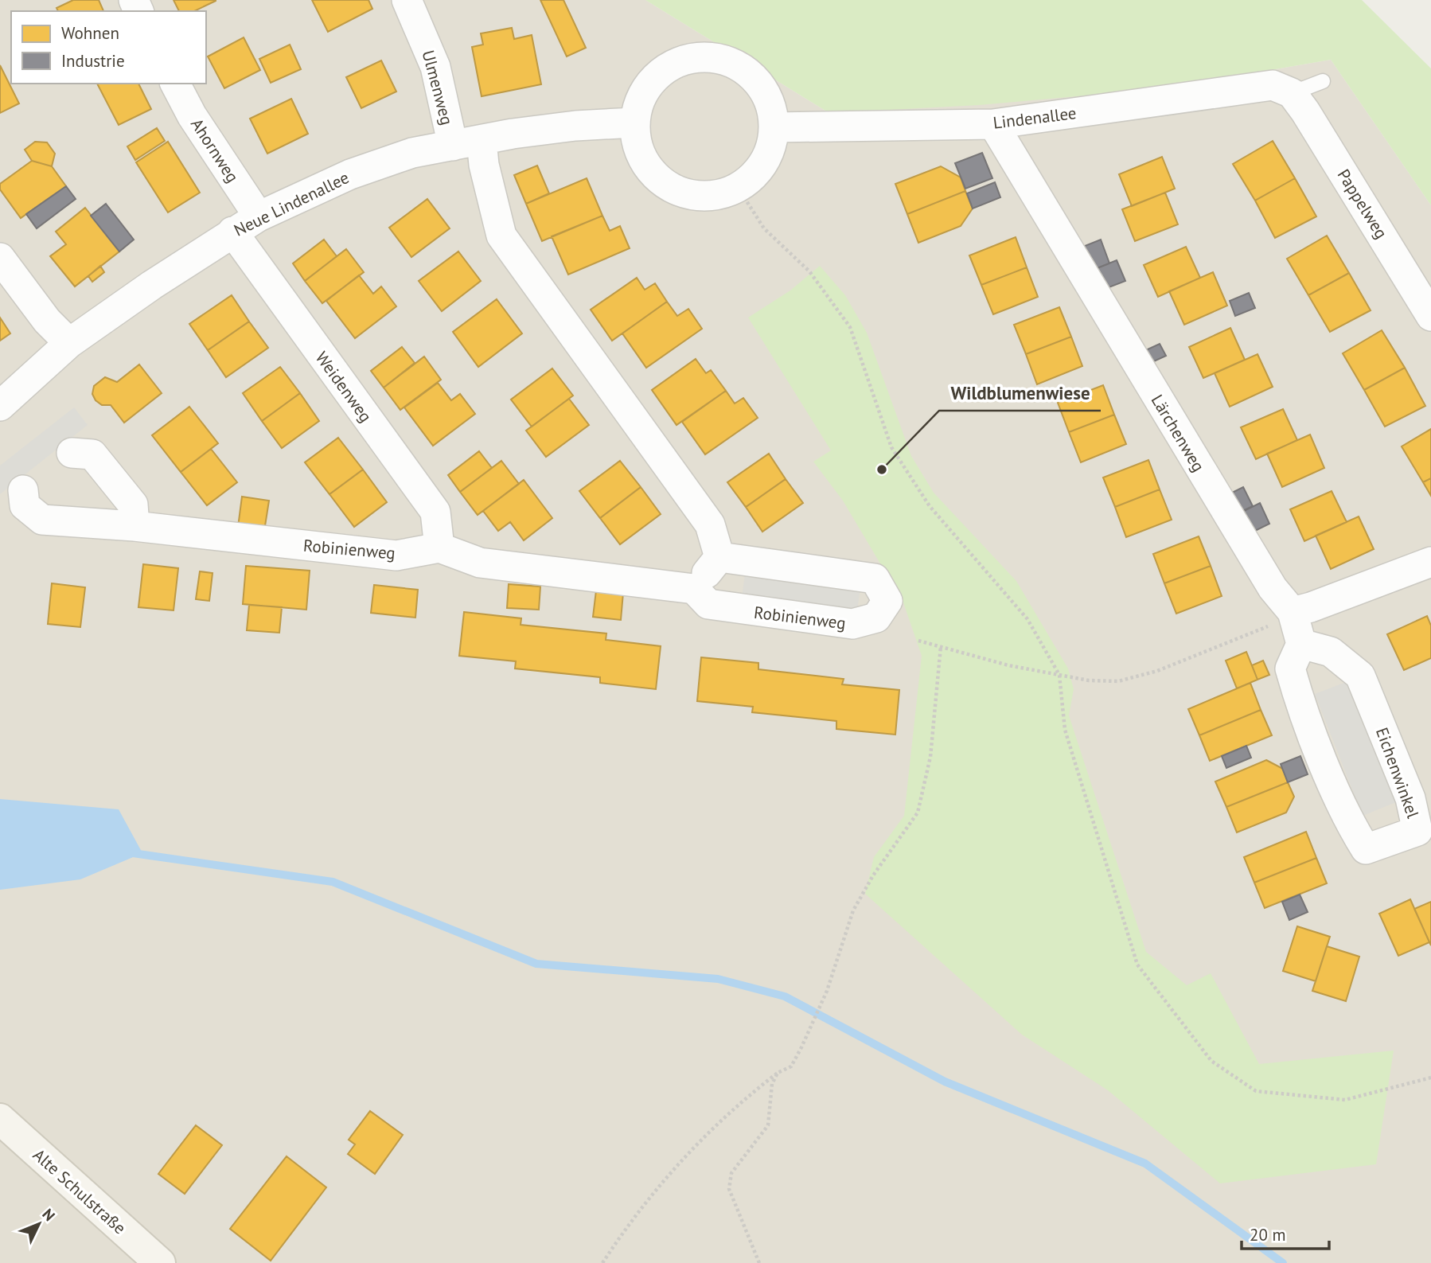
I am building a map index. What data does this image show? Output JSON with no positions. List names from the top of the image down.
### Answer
{
  "streets": {
    "street": [
      "Ulmenweg",
      "Lindenallee",
      "Ahornweg",
      "Neue Lindenallee",
      "Pappelweg",
      "Weidenweg",
      "Lärchenweg",
      "Robinienweg",
      "Eichenwinkel",
      "Alte Schulstraße"
    ]
  },
  "crossings": [
    ["Ulmenweg", "Neue Lindenallee"],
    ["Lindenallee", "Neue Lindenallee"],
    ["Lindenallee", "Pappelweg"],
    ["Lindenallee", "Lärchenweg"],
    ["Ahornweg", "Neue Lindenallee"],
    ["Neue Lindenallee", "Weidenweg"],
    ["Weidenweg", "Robinienweg"]
  ],
  "places": ["Wildblumenwiese"],
  "legend": ["Wohnen", "Industrie"],
  "scale_bar": "20 m",
  "north": "top right"
}
